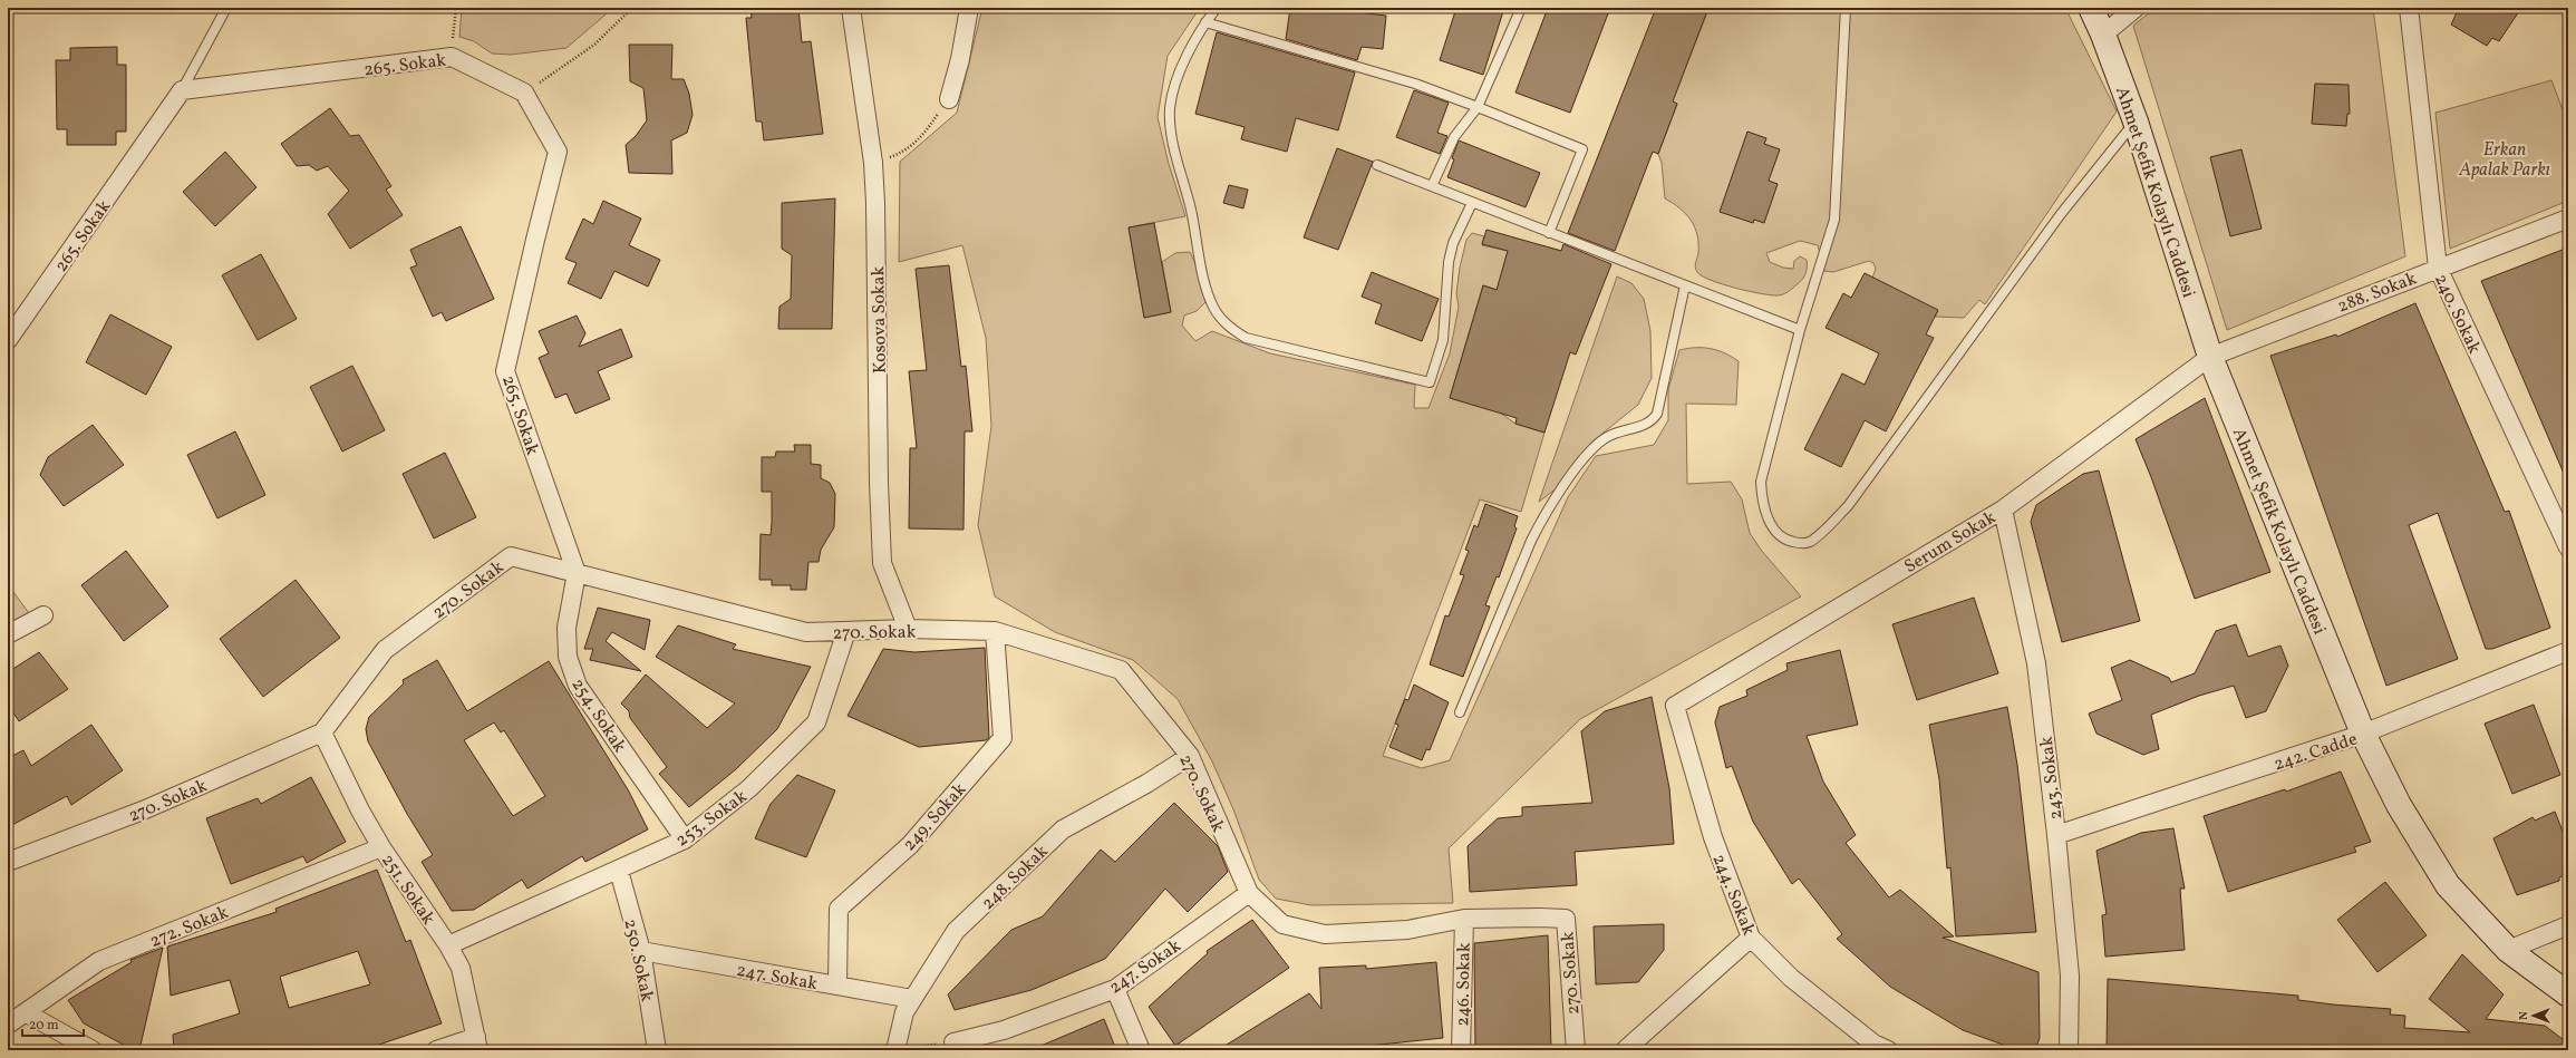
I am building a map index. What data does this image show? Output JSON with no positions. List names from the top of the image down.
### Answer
{
  "streets": {
    "main road": ["Ahmet Şefik Kolaylı Caddesi"],
    "street": [
      "265. Sokak",
      "288. Sokak",
      "240. Sokak",
      "Kosova Sokak",
      "Serum Sokak",
      "270. Sokak",
      "254. Sokak",
      "242. Cadde",
      "243. Sokak",
      "249. Sokak",
      "253. Sokak",
      "248. Sokak",
      "251. Sokak",
      "244. Sokak",
      "272. Sokak",
      "250. Sokak",
      "247. Sokak",
      "246. Sokak"
    ]
  },
  "crossings": [
    ["265. Sokak", "270. Sokak"],
    ["265. Sokak", "254. Sokak"],
    ["Ahmet Şefik Kolaylı Caddesi", "288. Sokak"],
    ["Ahmet Şefik Kolaylı Caddesi", "Serum Sokak"],
    ["Ahmet Şefik Kolaylı Caddesi", "242. Cadde"],
    ["288. Sokak", "240. Sokak"],
    ["288. Sokak", "Serum Sokak"],
    ["Kosova Sokak", "270. Sokak"],
    ["Serum Sokak", "243. Sokak"],
    ["Serum Sokak", "244. Sokak"],
    ["270. Sokak", "254. Sokak"],
    ["270. Sokak", "249. Sokak"],
    ["270. Sokak", "253. Sokak"],
    ["270. Sokak", "248. Sokak"],
    ["270. Sokak", "251. Sokak"],
    ["270. Sokak", "247. Sokak"],
    ["270. Sokak", "246. Sokak"],
    ["254. Sokak", "253. Sokak"],
    ["242. Cadde", "243. Sokak"],
    ["249. Sokak", "247. Sokak"],
    ["253. Sokak", "251. Sokak"],
    ["253. Sokak", "250. Sokak"],
    ["248. Sokak", "247. Sokak"],
    ["251. Sokak", "272. Sokak"],
    ["250. Sokak", "247. Sokak"]
  ],
  "parks": ["Erkan Apalak Parkı"],
  "scale_bar": "20 m",
  "north": "left"
}
